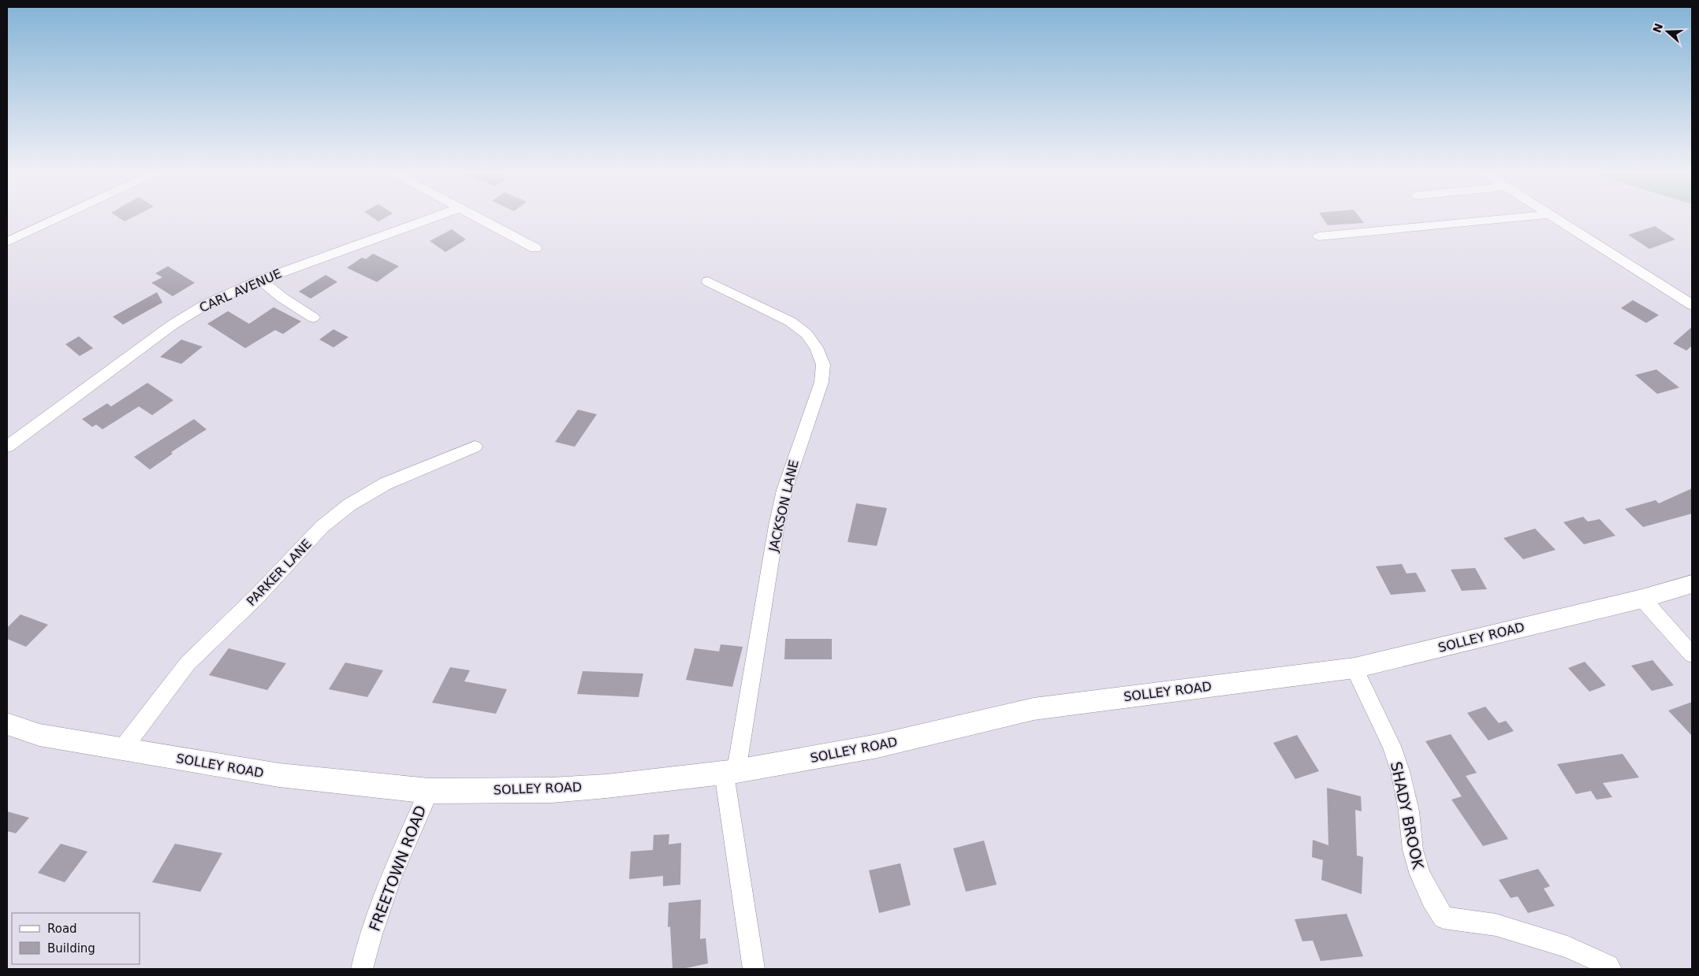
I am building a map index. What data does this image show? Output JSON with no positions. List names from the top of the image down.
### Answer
{
  "streets": {
    "main road": ["SOLLEY ROAD"],
    "street": [
      "CARL AVENUE",
      "JACKSON LANE",
      "PARKER LANE",
      "SHADY BROOK",
      "FREETOWN ROAD"
    ]
  },
  "crossings": [
    ["JACKSON LANE", "SOLLEY ROAD"],
    ["PARKER LANE", "SOLLEY ROAD"],
    ["SOLLEY ROAD", "SHADY BROOK"],
    ["SOLLEY ROAD", "FREETOWN ROAD"]
  ],
  "legend": ["Road", "Building"],
  "north": "left"
}
